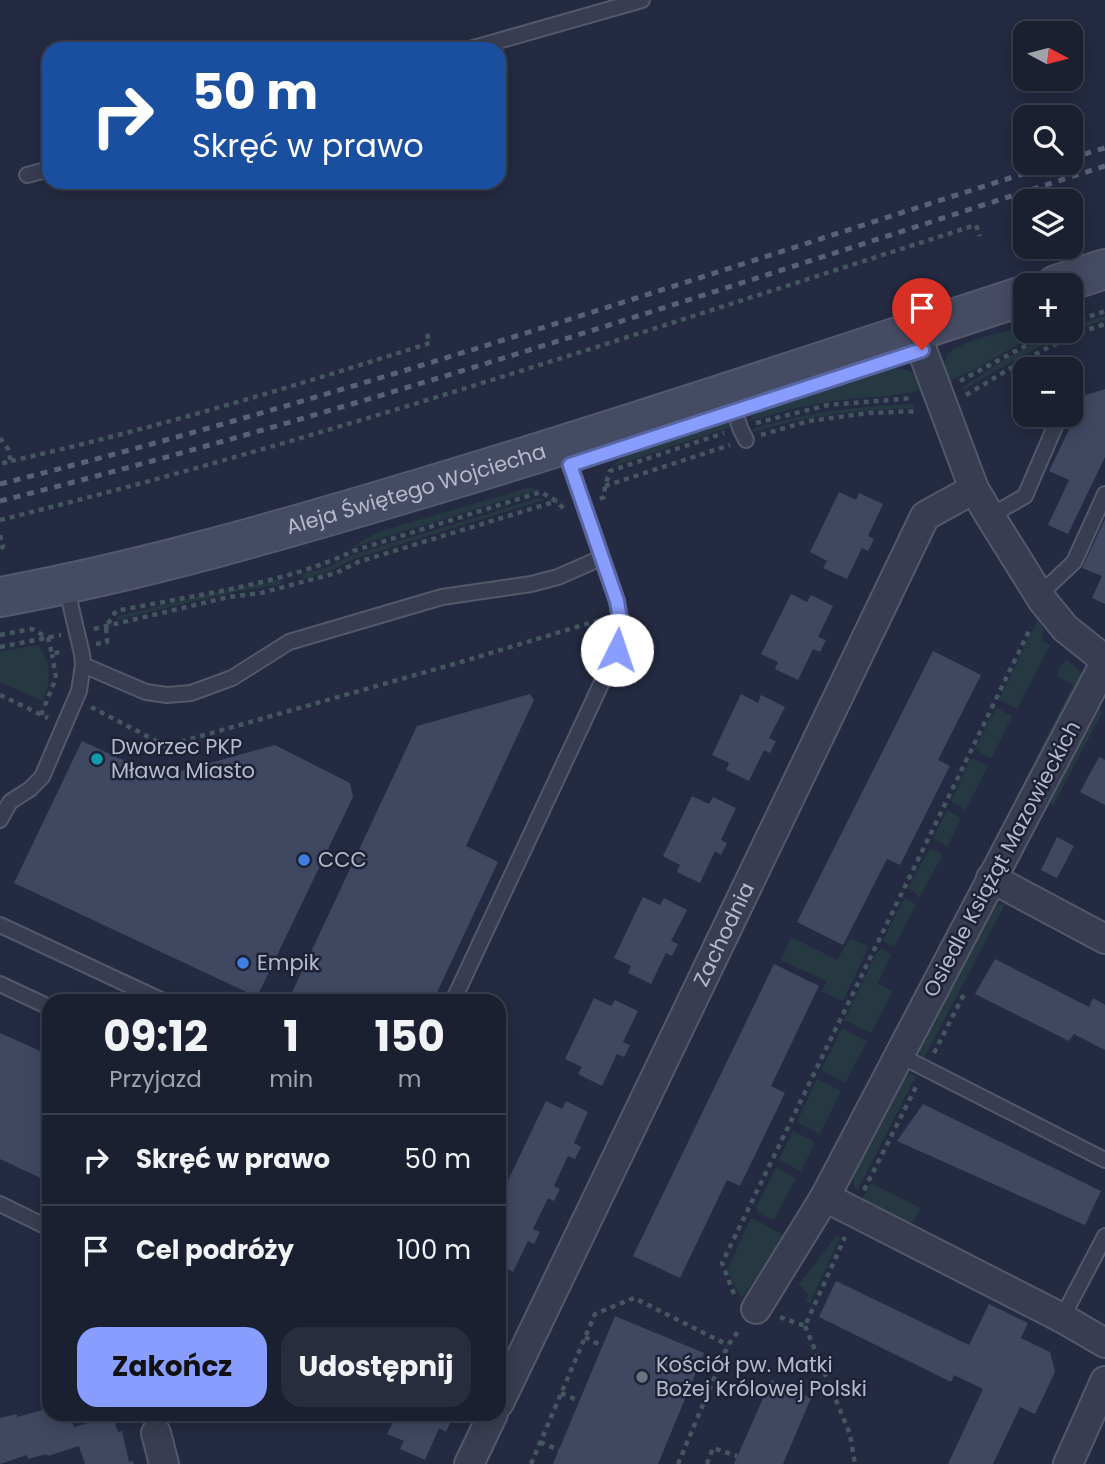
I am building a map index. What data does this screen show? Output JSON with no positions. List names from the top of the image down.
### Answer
{
  "streets": {
    "street": ["Aleja Świętego Wojciecha", "Osiedle Książąt Mazowieckich", "Zachodnia"]
  },
  "places": [
    "Dworzec PKP Mława Miasto",
    "CCC",
    "Empik",
    "Kościół pw. Matki Bożej Królowej Polski"
  ],
  "north": "right",
  "page": {
    "map_buttons": ["+", "−"],
    "turn": ["50 m", "Skręć w prawo"],
    "eta": [
      "09:12",
      "Przyjazd",
      "1",
      "min",
      "150",
      "m"
    ],
    "list": [
      {
        "name": "Skręć w prawo",
        "value": "50 m"
      },
      {
        "name": "Cel podróży",
        "value": "100 m"
      }
    ],
    "buttons": ["Zakończ", "Udostępnij"]
  }
}
